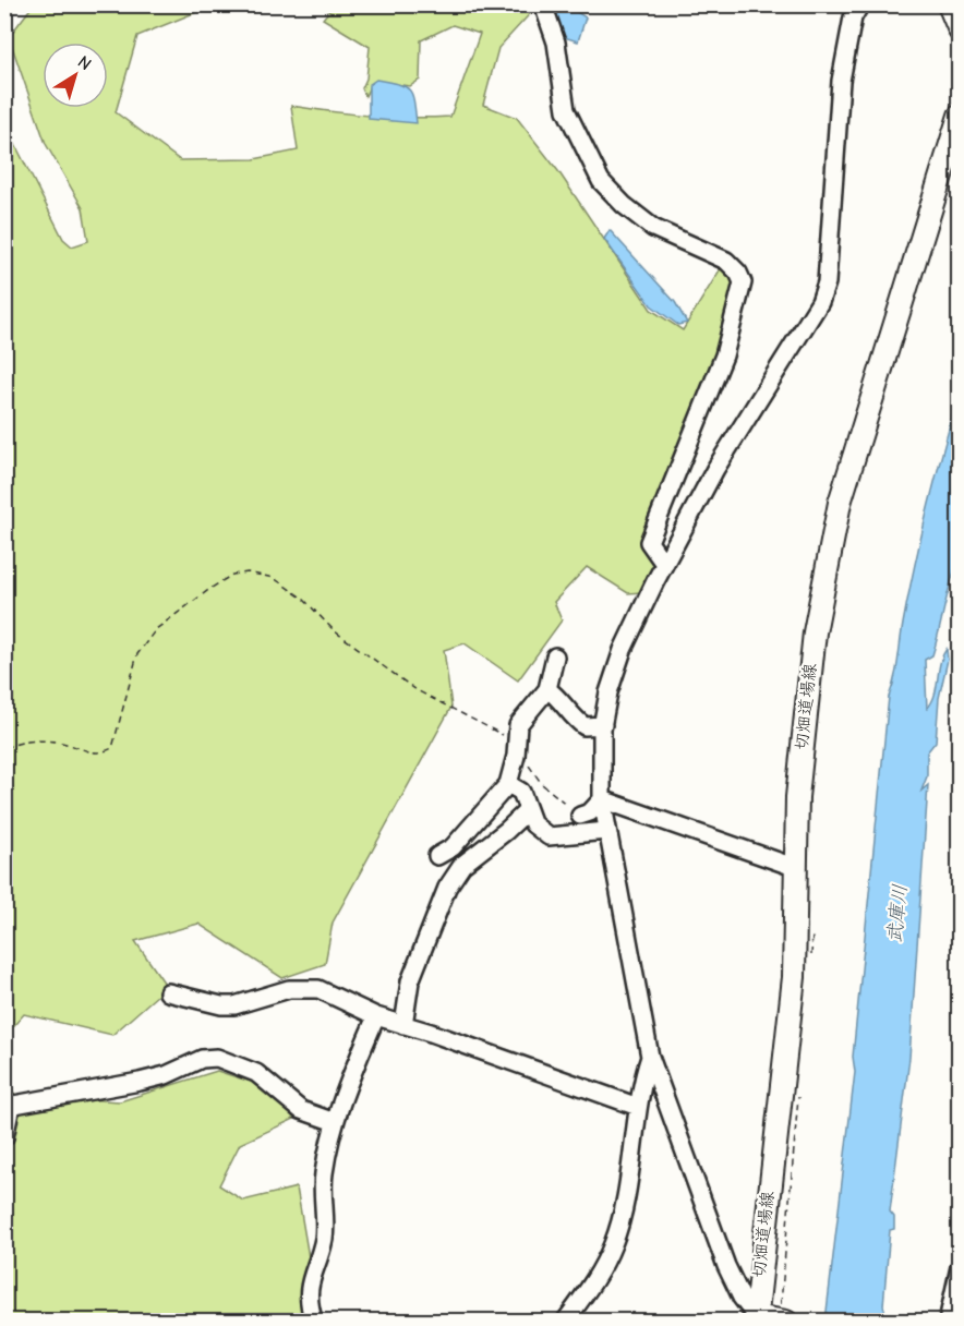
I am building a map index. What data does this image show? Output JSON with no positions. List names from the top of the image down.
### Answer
{
  "streets": {
    "main road": ["切畑道場線"]
  },
  "water": ["武庫川"],
  "north": "top right"
}
